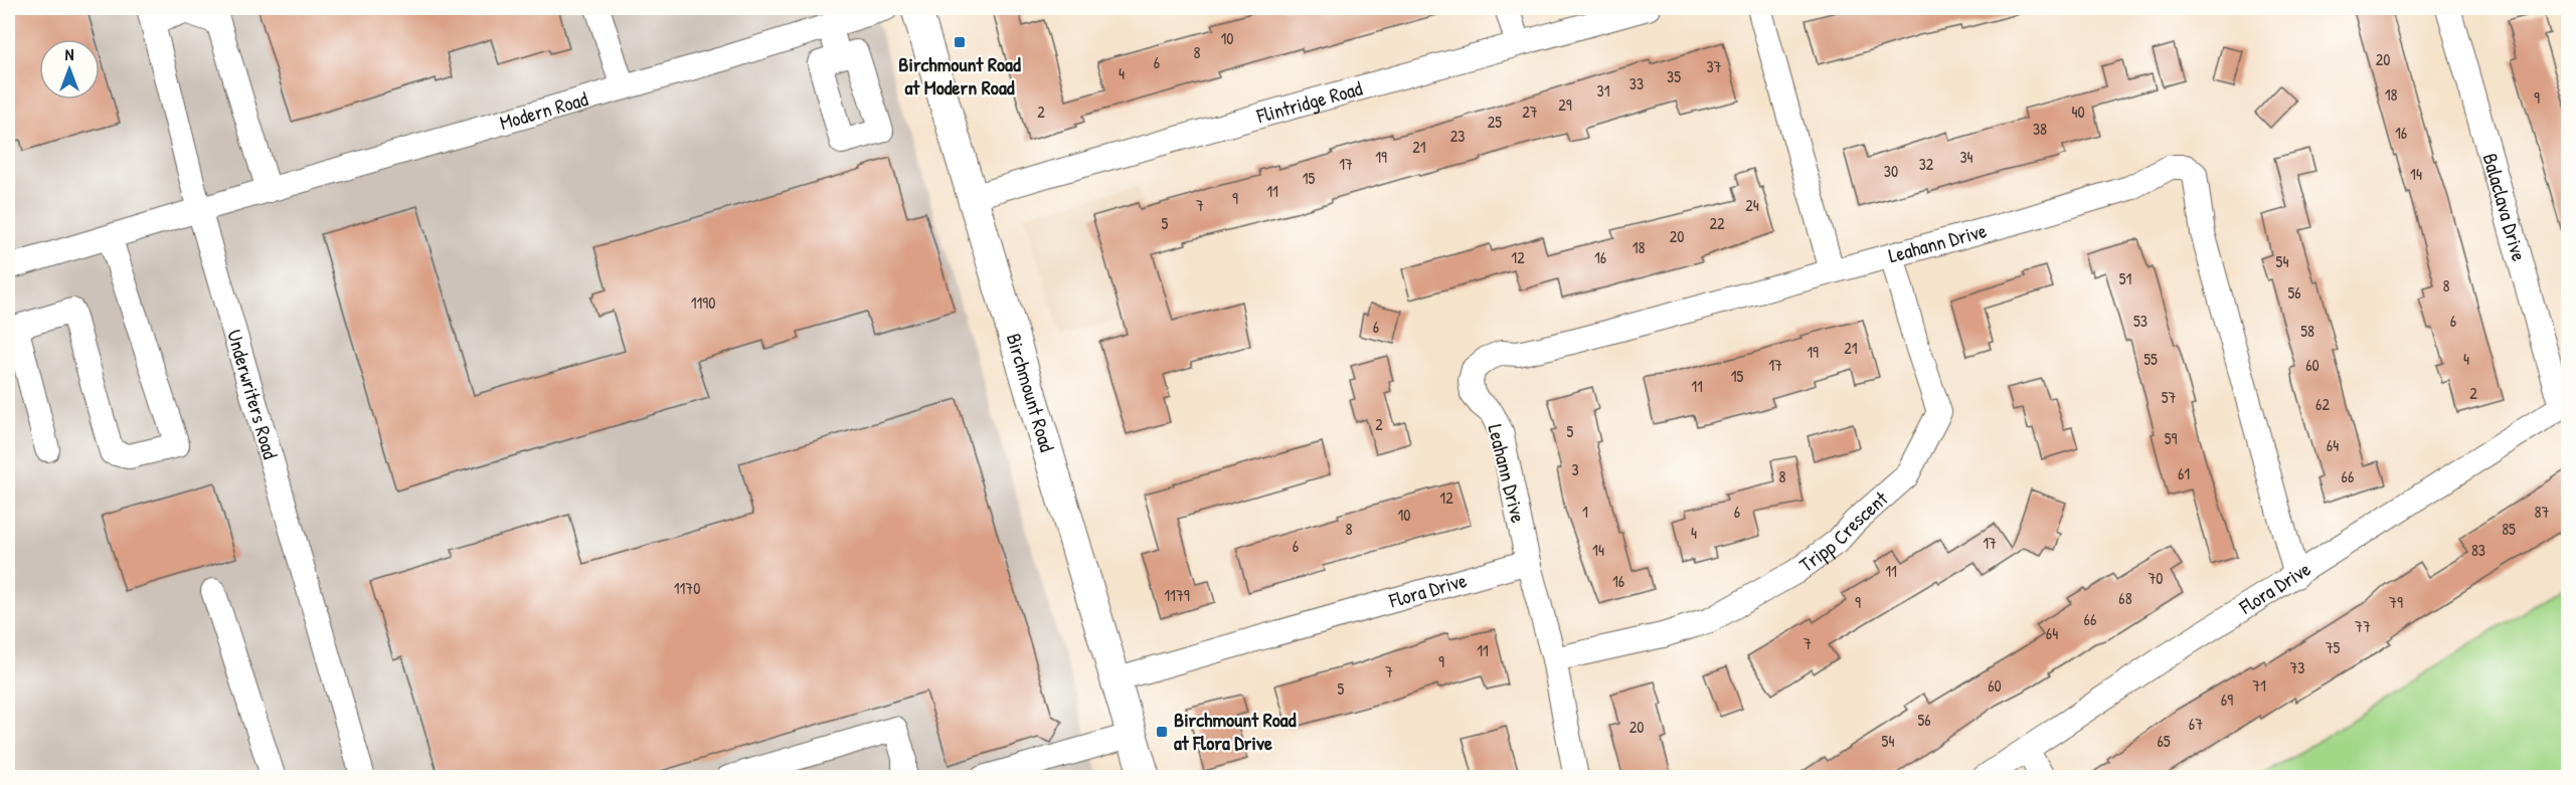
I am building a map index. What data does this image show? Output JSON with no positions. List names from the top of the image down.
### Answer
{
  "streets": {
    "main road": ["Birchmount Road"],
    "street": [
      "Flintridge Road",
      "Modern Road",
      "Balaclava Drive",
      "Leahann Drive",
      "Underwriters Road",
      "Tripp Crescent",
      "Flora Drive"
    ]
  },
  "crossings": [
    ["Flintridge Road", "Birchmount Road"],
    ["Modern Road", "Underwriters Road"],
    ["Balaclava Drive", "Flora Drive"],
    ["Leahann Drive", "Tripp Crescent"],
    ["Leahann Drive", "Flora Drive"],
    ["Birchmount Road", "Flora Drive"]
  ],
  "places": {
    "transit": ["Birchmount Road at Modern Road", "Birchmount Road at Flora Drive"]
  },
  "house_numbers": [
    "10",
    "8",
    "20",
    "6",
    "37",
    "4",
    "35",
    "33",
    "31",
    "18",
    "9",
    "29",
    "2",
    "27",
    "40",
    "25",
    "38",
    "16",
    "23",
    "21",
    "19",
    "34",
    "17",
    "32",
    "30",
    "14",
    "15",
    "11",
    "9",
    "7",
    "24",
    "5",
    "22",
    "20",
    "18",
    "12",
    "16",
    "54",
    "51",
    "8",
    "56",
    "1190",
    "53",
    "6",
    "6",
    "58",
    "21",
    "19",
    "55",
    "4",
    "17",
    "60",
    "15",
    "11",
    "2",
    "57",
    "62",
    "2",
    "5",
    "59",
    "64",
    "3",
    "61",
    "8",
    "66",
    "12",
    "1",
    "6",
    "87",
    "10",
    "8",
    "85",
    "4",
    "17",
    "6",
    "14",
    "83",
    "11",
    "70",
    "16",
    "1170",
    "1179",
    "68",
    "9",
    "79",
    "66",
    "77",
    "64",
    "7",
    "75",
    "11",
    "9",
    "73",
    "7",
    "60",
    "71",
    "5",
    "69",
    "56",
    "67",
    "20",
    "54",
    "65"
  ],
  "north": "top"
}
